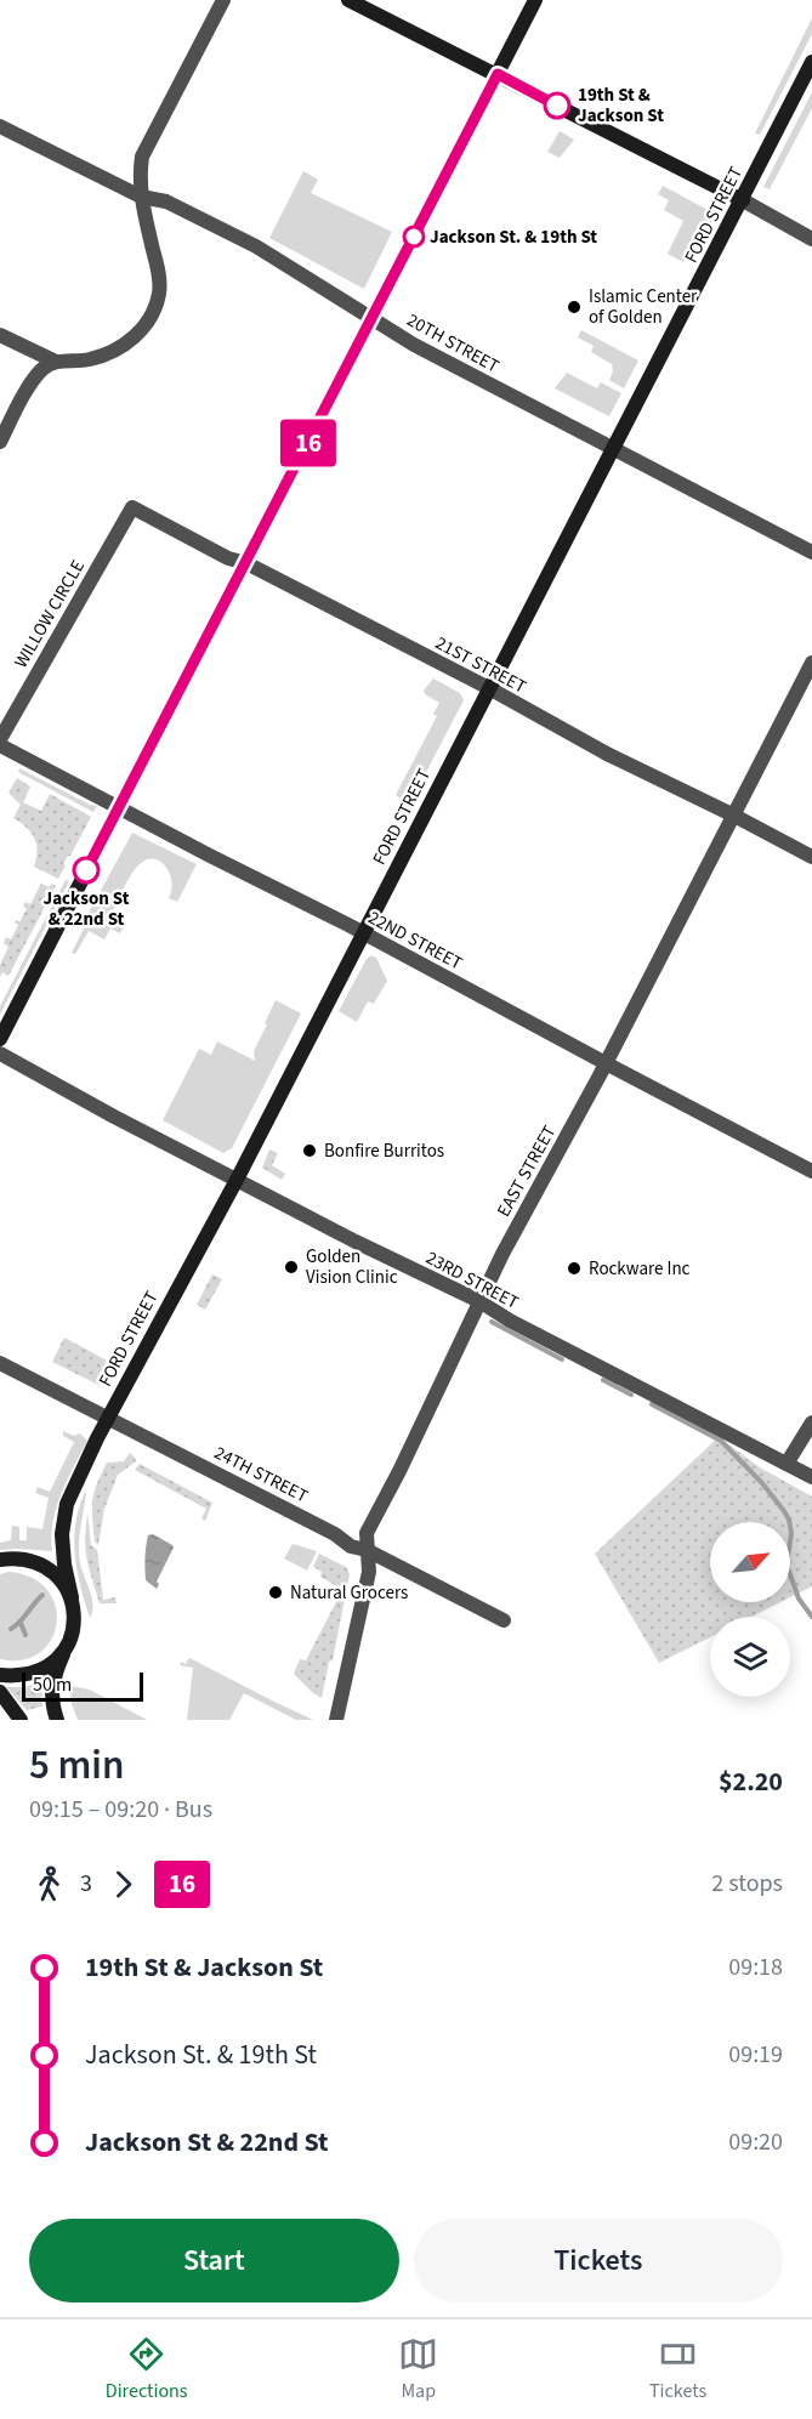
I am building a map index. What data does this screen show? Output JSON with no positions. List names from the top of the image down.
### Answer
{
  "streets": {
    "main road": ["FORD STREET"],
    "street": [
      "20TH STREET",
      "WILLOW CIRCLE",
      "21ST STREET",
      "22ND STREET",
      "EAST STREET",
      "23RD STREET",
      "24TH STREET"
    ]
  },
  "crossings": [
    ["FORD STREET", "20TH STREET"],
    ["FORD STREET", "21ST STREET"],
    ["FORD STREET", "22ND STREET"],
    ["FORD STREET", "23RD STREET"],
    ["FORD STREET", "24TH STREET"],
    ["WILLOW CIRCLE", "21ST STREET"],
    ["WILLOW CIRCLE", "22ND STREET"],
    ["21ST STREET", "EAST STREET"],
    ["22ND STREET", "EAST STREET"],
    ["EAST STREET", "23RD STREET"],
    ["EAST STREET", "24TH STREET"]
  ],
  "places": [
    "19th St & Jackson St",
    "Jackson St. & 19th St",
    "Islamic Center of Golden",
    "Jackson St & 22nd St",
    "Bonfire Burritos",
    "Golden Vision Clinic",
    "Rockware Inc",
    "Natural Grocers"
  ],
  "lines": ["bus line 16"],
  "scale_bar": "50 m",
  "north": "top right",
  "page": {
    "on_map": "16",
    "scale": "50 m",
    "heading": ["5 min", "09:15 – 09:20 · Bus", "$2.20"],
    "legs": ["3", "16", "2 stops"],
    "list": [
      {
        "name": "19th St & Jackson St",
        "value": "09:18"
      },
      {
        "name": "Jackson St. & 19th St",
        "value": "09:19"
      },
      {
        "name": "Jackson St & 22nd St",
        "value": "09:20"
      }
    ],
    "buttons": ["Start", "Tickets"],
    "tabs": ["Directions", "Map", "Tickets"]
  }
}
